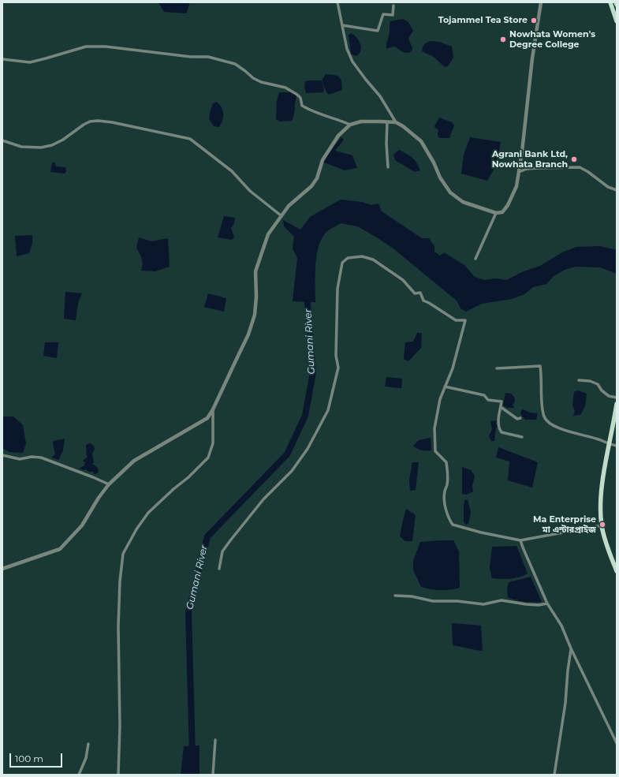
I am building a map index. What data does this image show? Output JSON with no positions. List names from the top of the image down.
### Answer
{
  "water": ["Gumani River"],
  "places": [
    "Tojammel Tea Store",
    "Nowhata Women's Degree College",
    "Agrani Bank Ltd, Nowhata Branch",
    "Ma Enterprise মা এন্টারপ্রাইজ"
  ],
  "scale_bar": "100 m"
}
